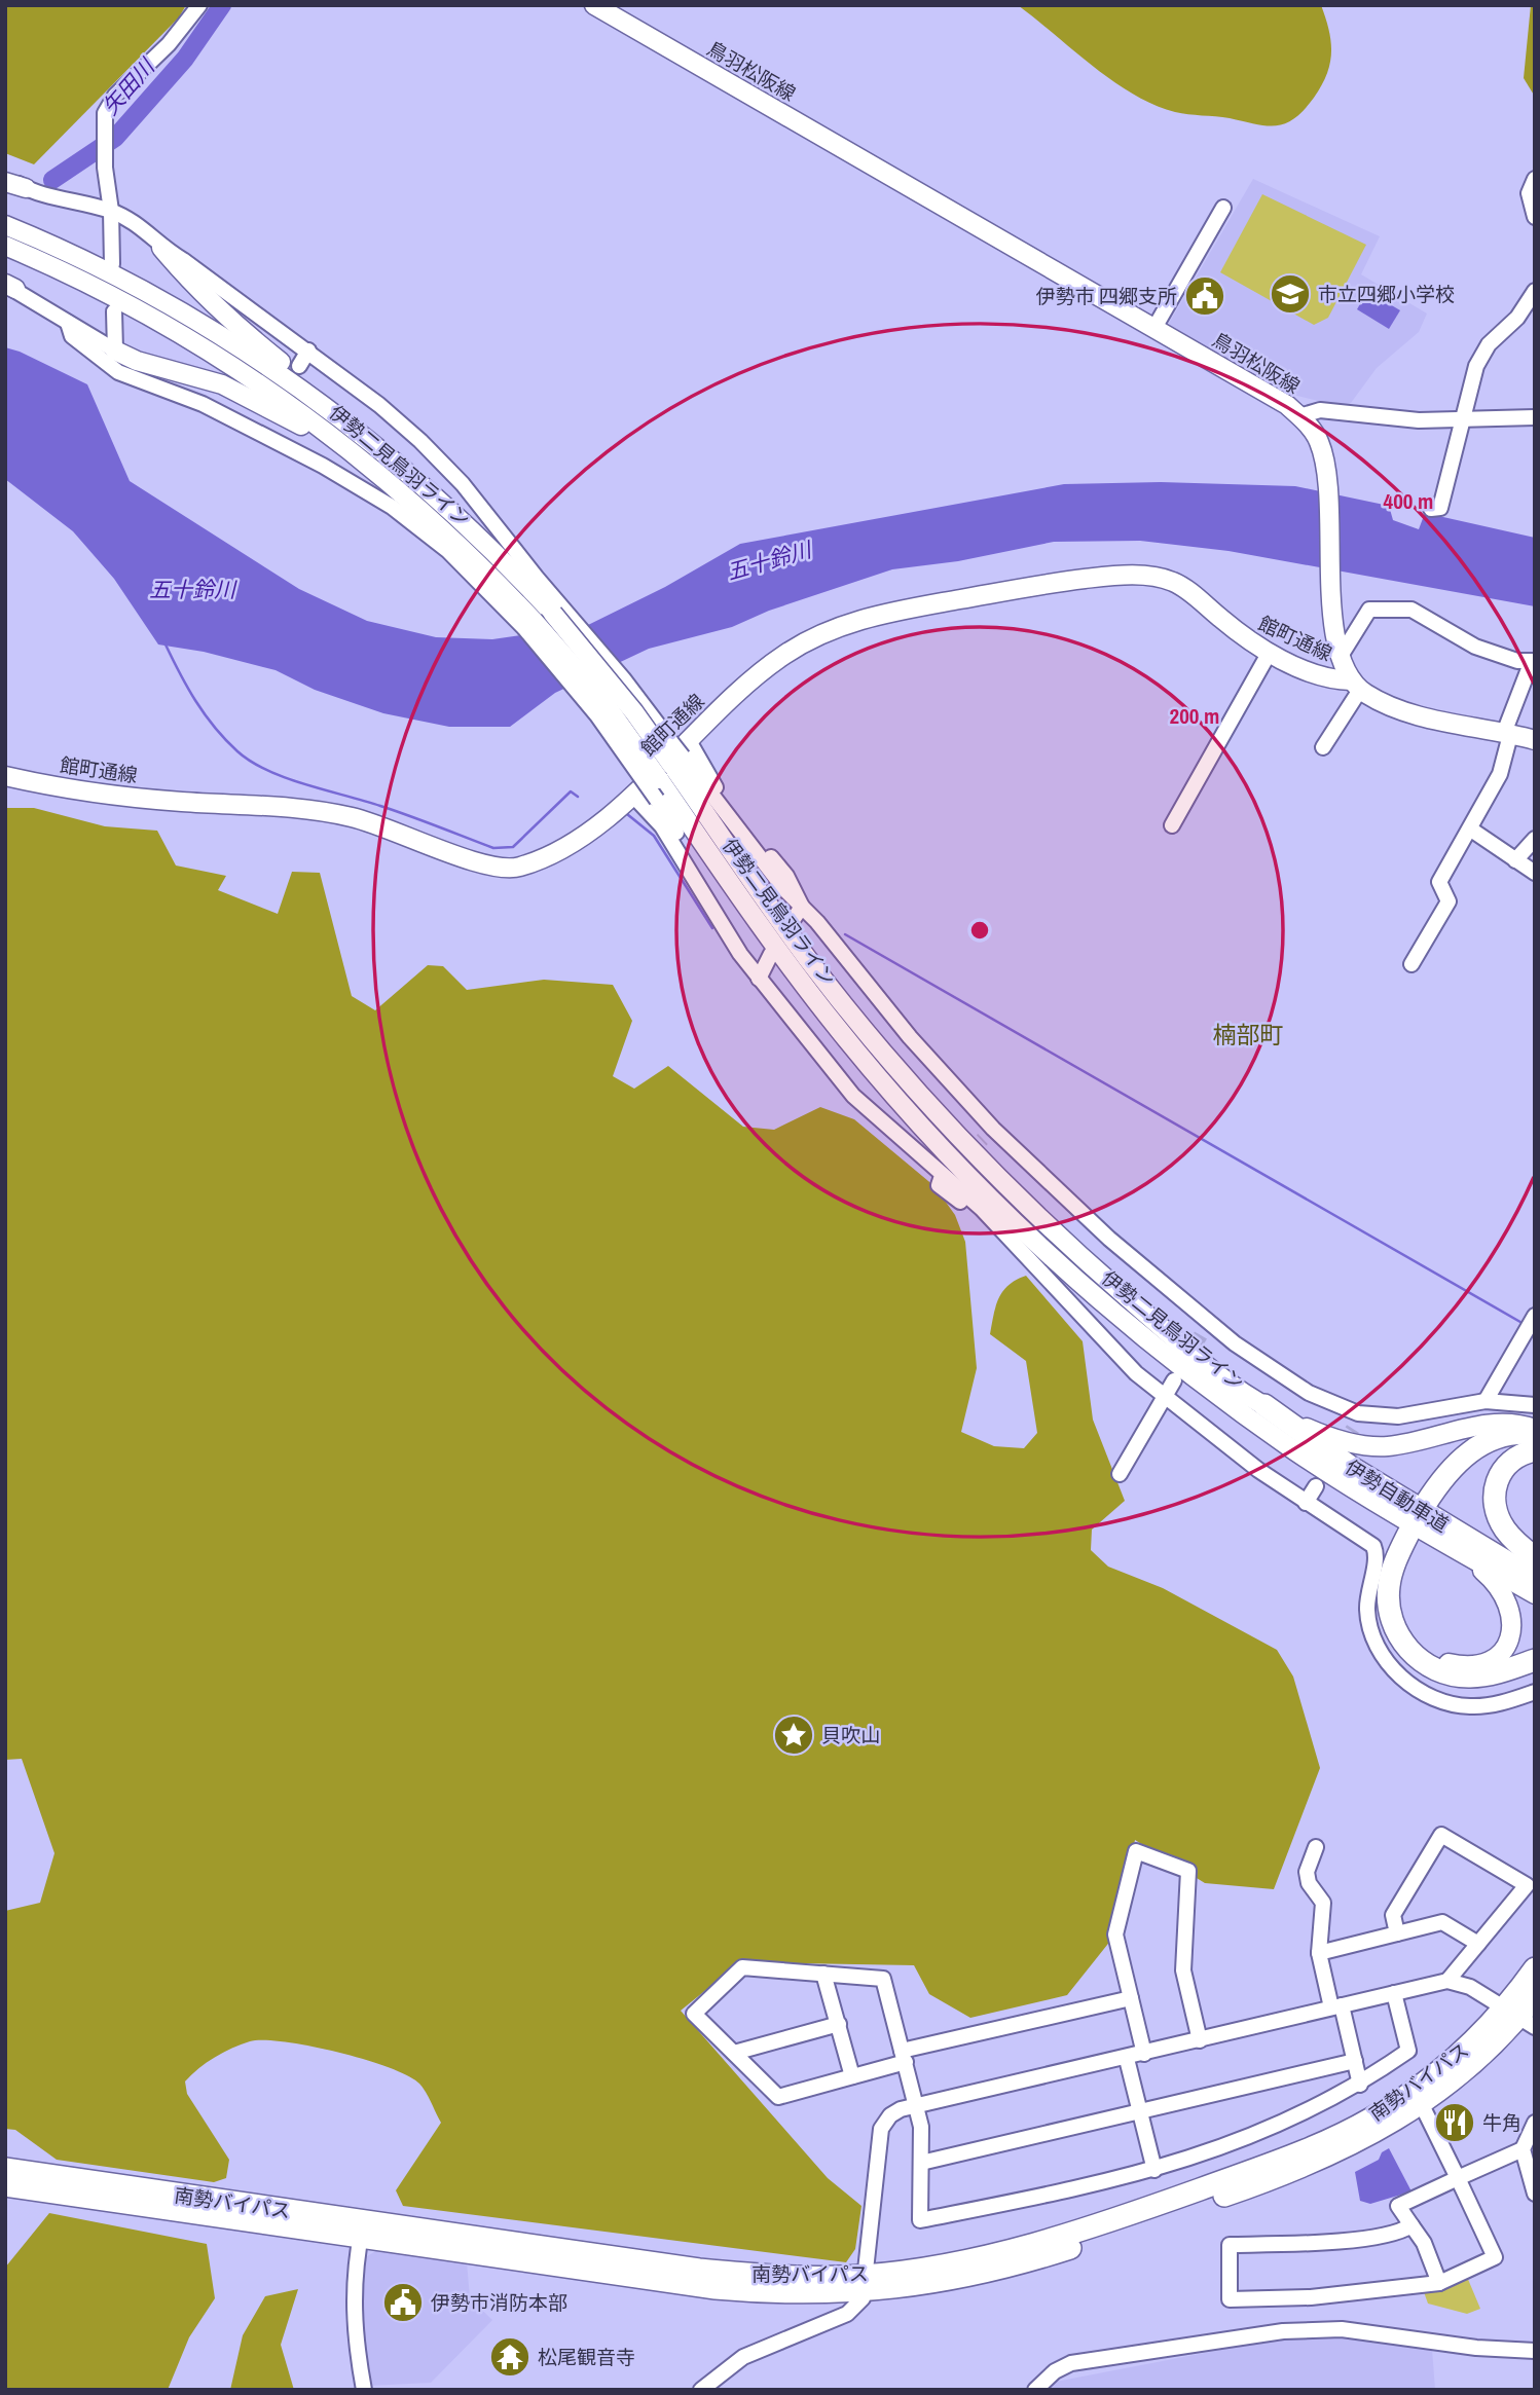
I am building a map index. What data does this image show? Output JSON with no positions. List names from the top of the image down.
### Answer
{
  "streets": {
    "highway": ["伊勢自動車道", "南勢バイパス"],
    "main road": ["鳥羽松阪線", "伊勢二見鳥羽ライン", "館町通線"]
  },
  "crossings": [
    ["鳥羽松阪線", "館町通線"],
    ["伊勢二見鳥羽ライン", "館町通線"],
    ["伊勢二見鳥羽ライン", "伊勢自動車道"]
  ],
  "districts": ["楠部町"],
  "water": ["矢田川", "五十鈴川"],
  "places": {
    "school or university": ["市立四郷小学校"],
    "public building": ["伊勢市 四郷支所", "伊勢市消防本部"],
    "place": ["貝吹山"],
    "restaurant": ["牛角"],
    "temple": ["松尾観音寺"]
  },
  "rings": ["400 m", "200 m"]
}
